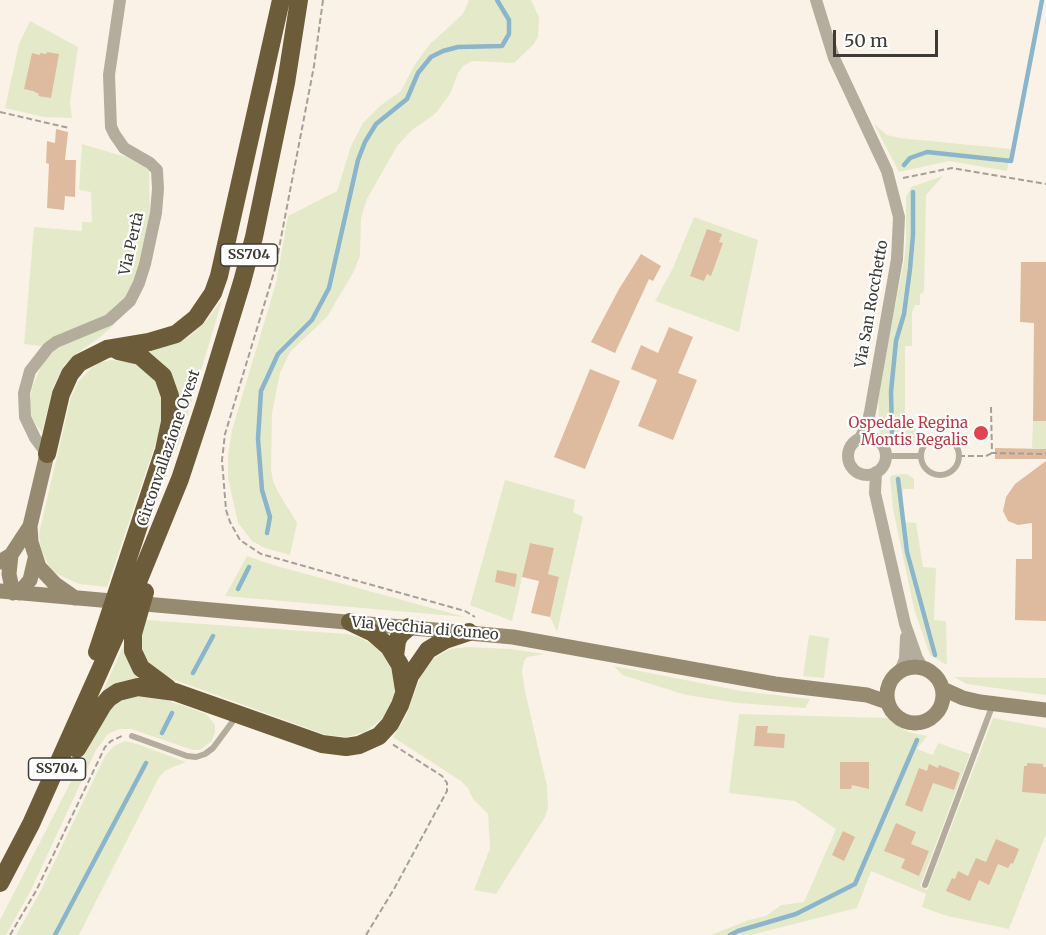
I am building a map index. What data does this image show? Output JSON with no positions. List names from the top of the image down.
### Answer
{
  "streets": {
    "highway": ["SS704", "Circonvallazione Ovest"],
    "street": ["Via Pertà", "Via San Rocchetto", "Via Vecchia di Cuneo"]
  },
  "crossings": [
    ["Via San Rocchetto", "Via Vecchia di Cuneo"]
  ],
  "places": ["Ospedale Regina Montis Regalis"],
  "scale_bar": "50 m"
}
